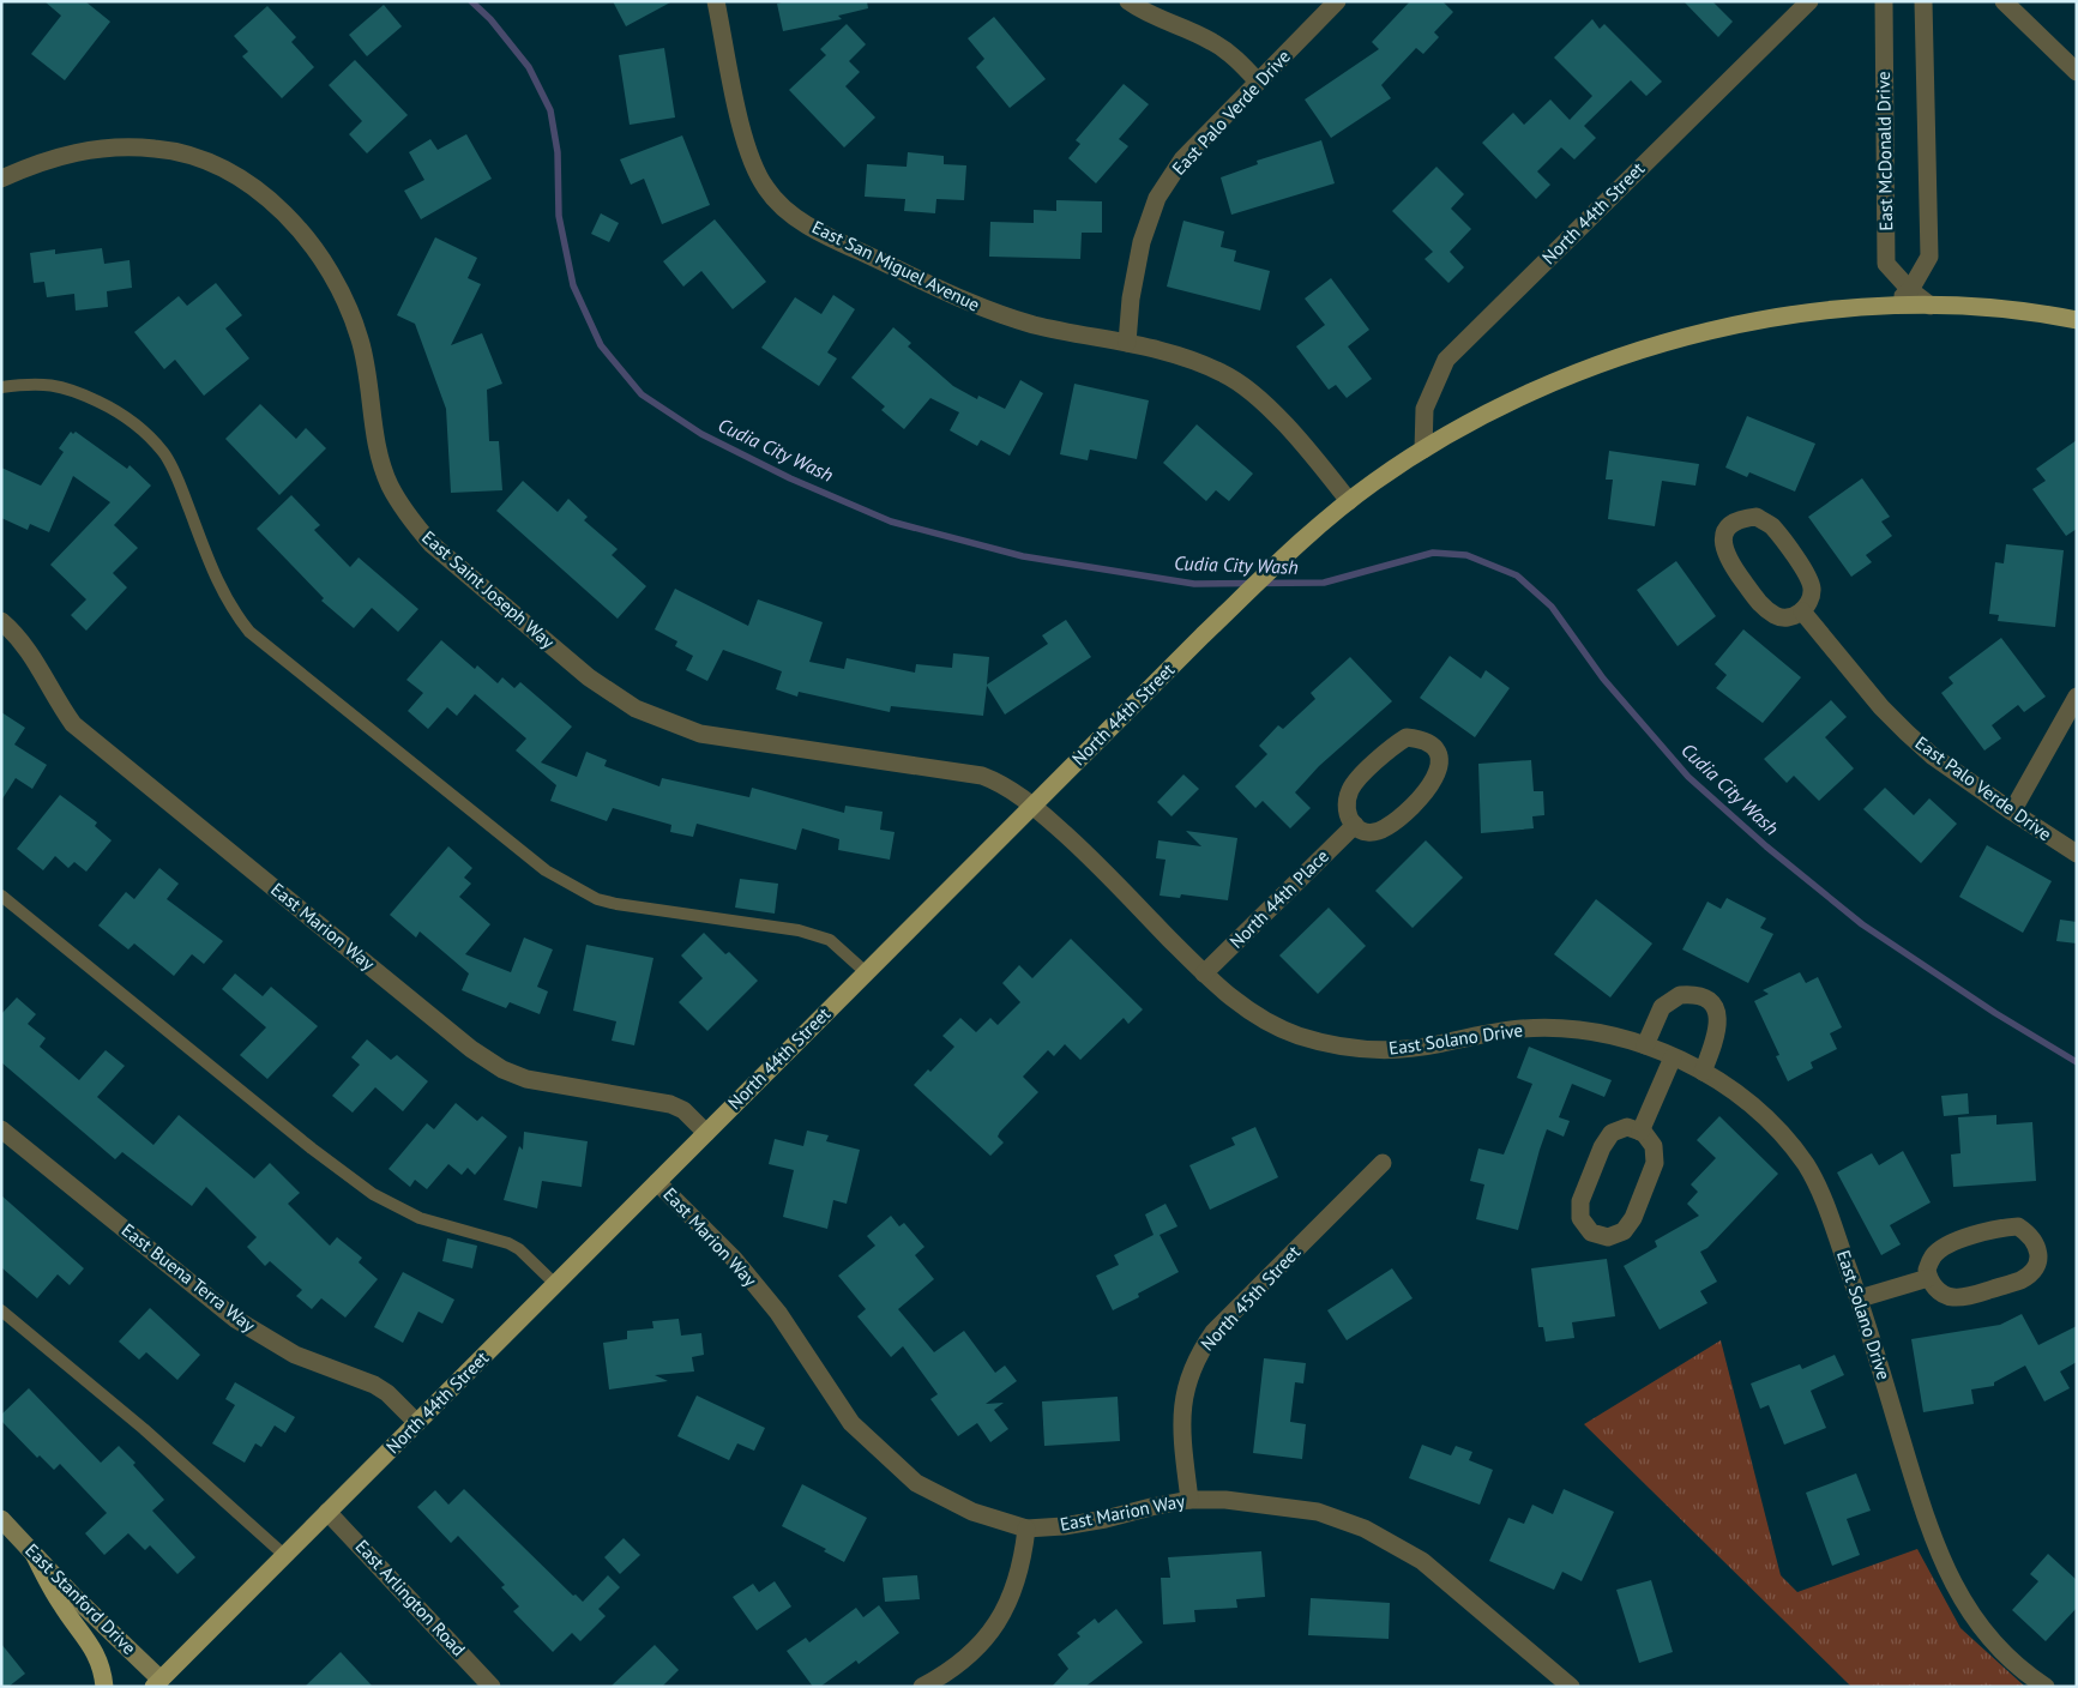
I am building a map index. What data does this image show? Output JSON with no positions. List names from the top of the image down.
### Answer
{
  "streets": {
    "main road": ["North 44th Street"],
    "street": [
      "East Palo Verde Drive",
      "East McDonald Drive",
      "East San Miguel Avenue",
      "East Saint Joseph Way",
      "North 44th Place",
      "East Marion Way",
      "East Solano Drive",
      "East Buena Terra Way",
      "North 45th Street",
      "East Arlington Road",
      "East Stanford Drive"
    ]
  },
  "crossings": [
    ["East Palo Verde Drive", "East San Miguel Avenue"],
    ["North 44th Street", "East San Miguel Avenue"],
    ["North 44th Street", "East Saint Joseph Way"],
    ["North 44th Street", "East Marion Way"],
    ["North 44th Street", "East Solano Drive"],
    ["North 44th Street", "East Buena Terra Way"],
    ["North 44th Street", "East Arlington Road"],
    ["North 44th Street", "East Stanford Drive"],
    ["East Saint Joseph Way", "East Solano Drive"],
    ["North 44th Place", "East Solano Drive"],
    ["East Marion Way", "North 45th Street"]
  ],
  "water": ["Cudia City Wash"]
}
